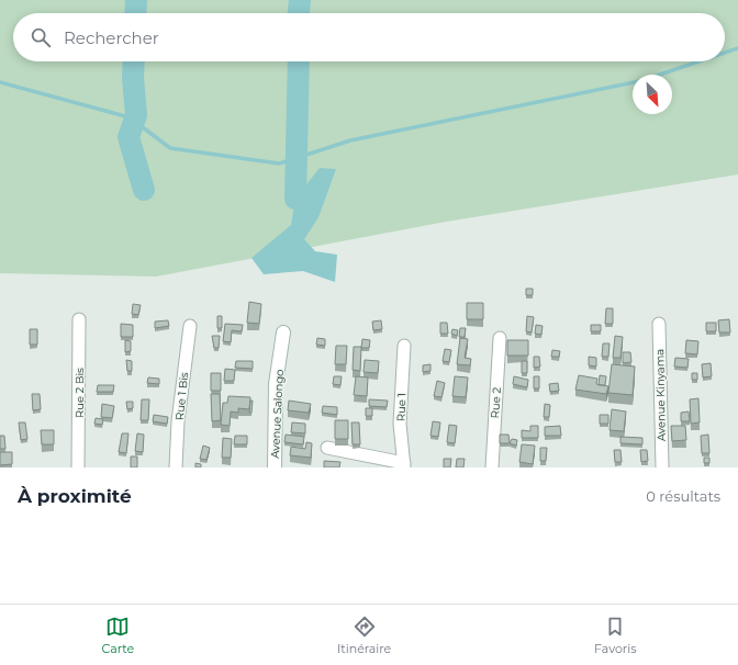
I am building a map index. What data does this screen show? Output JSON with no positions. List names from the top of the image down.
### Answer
{
  "streets": {
    "street": [
      "Rue 2 Bis",
      "Avenue Kinyama",
      "Rue 1 Bis",
      "Rue 2",
      "Rue 1",
      "Avenue Salongo"
    ]
  },
  "north": "bottom right",
  "page": {
    "search": "Rechercher",
    "heading": ["À proximité", "0 résultats"],
    "nav": ["Carte", "Itinéraire", "Favoris"]
  }
}
